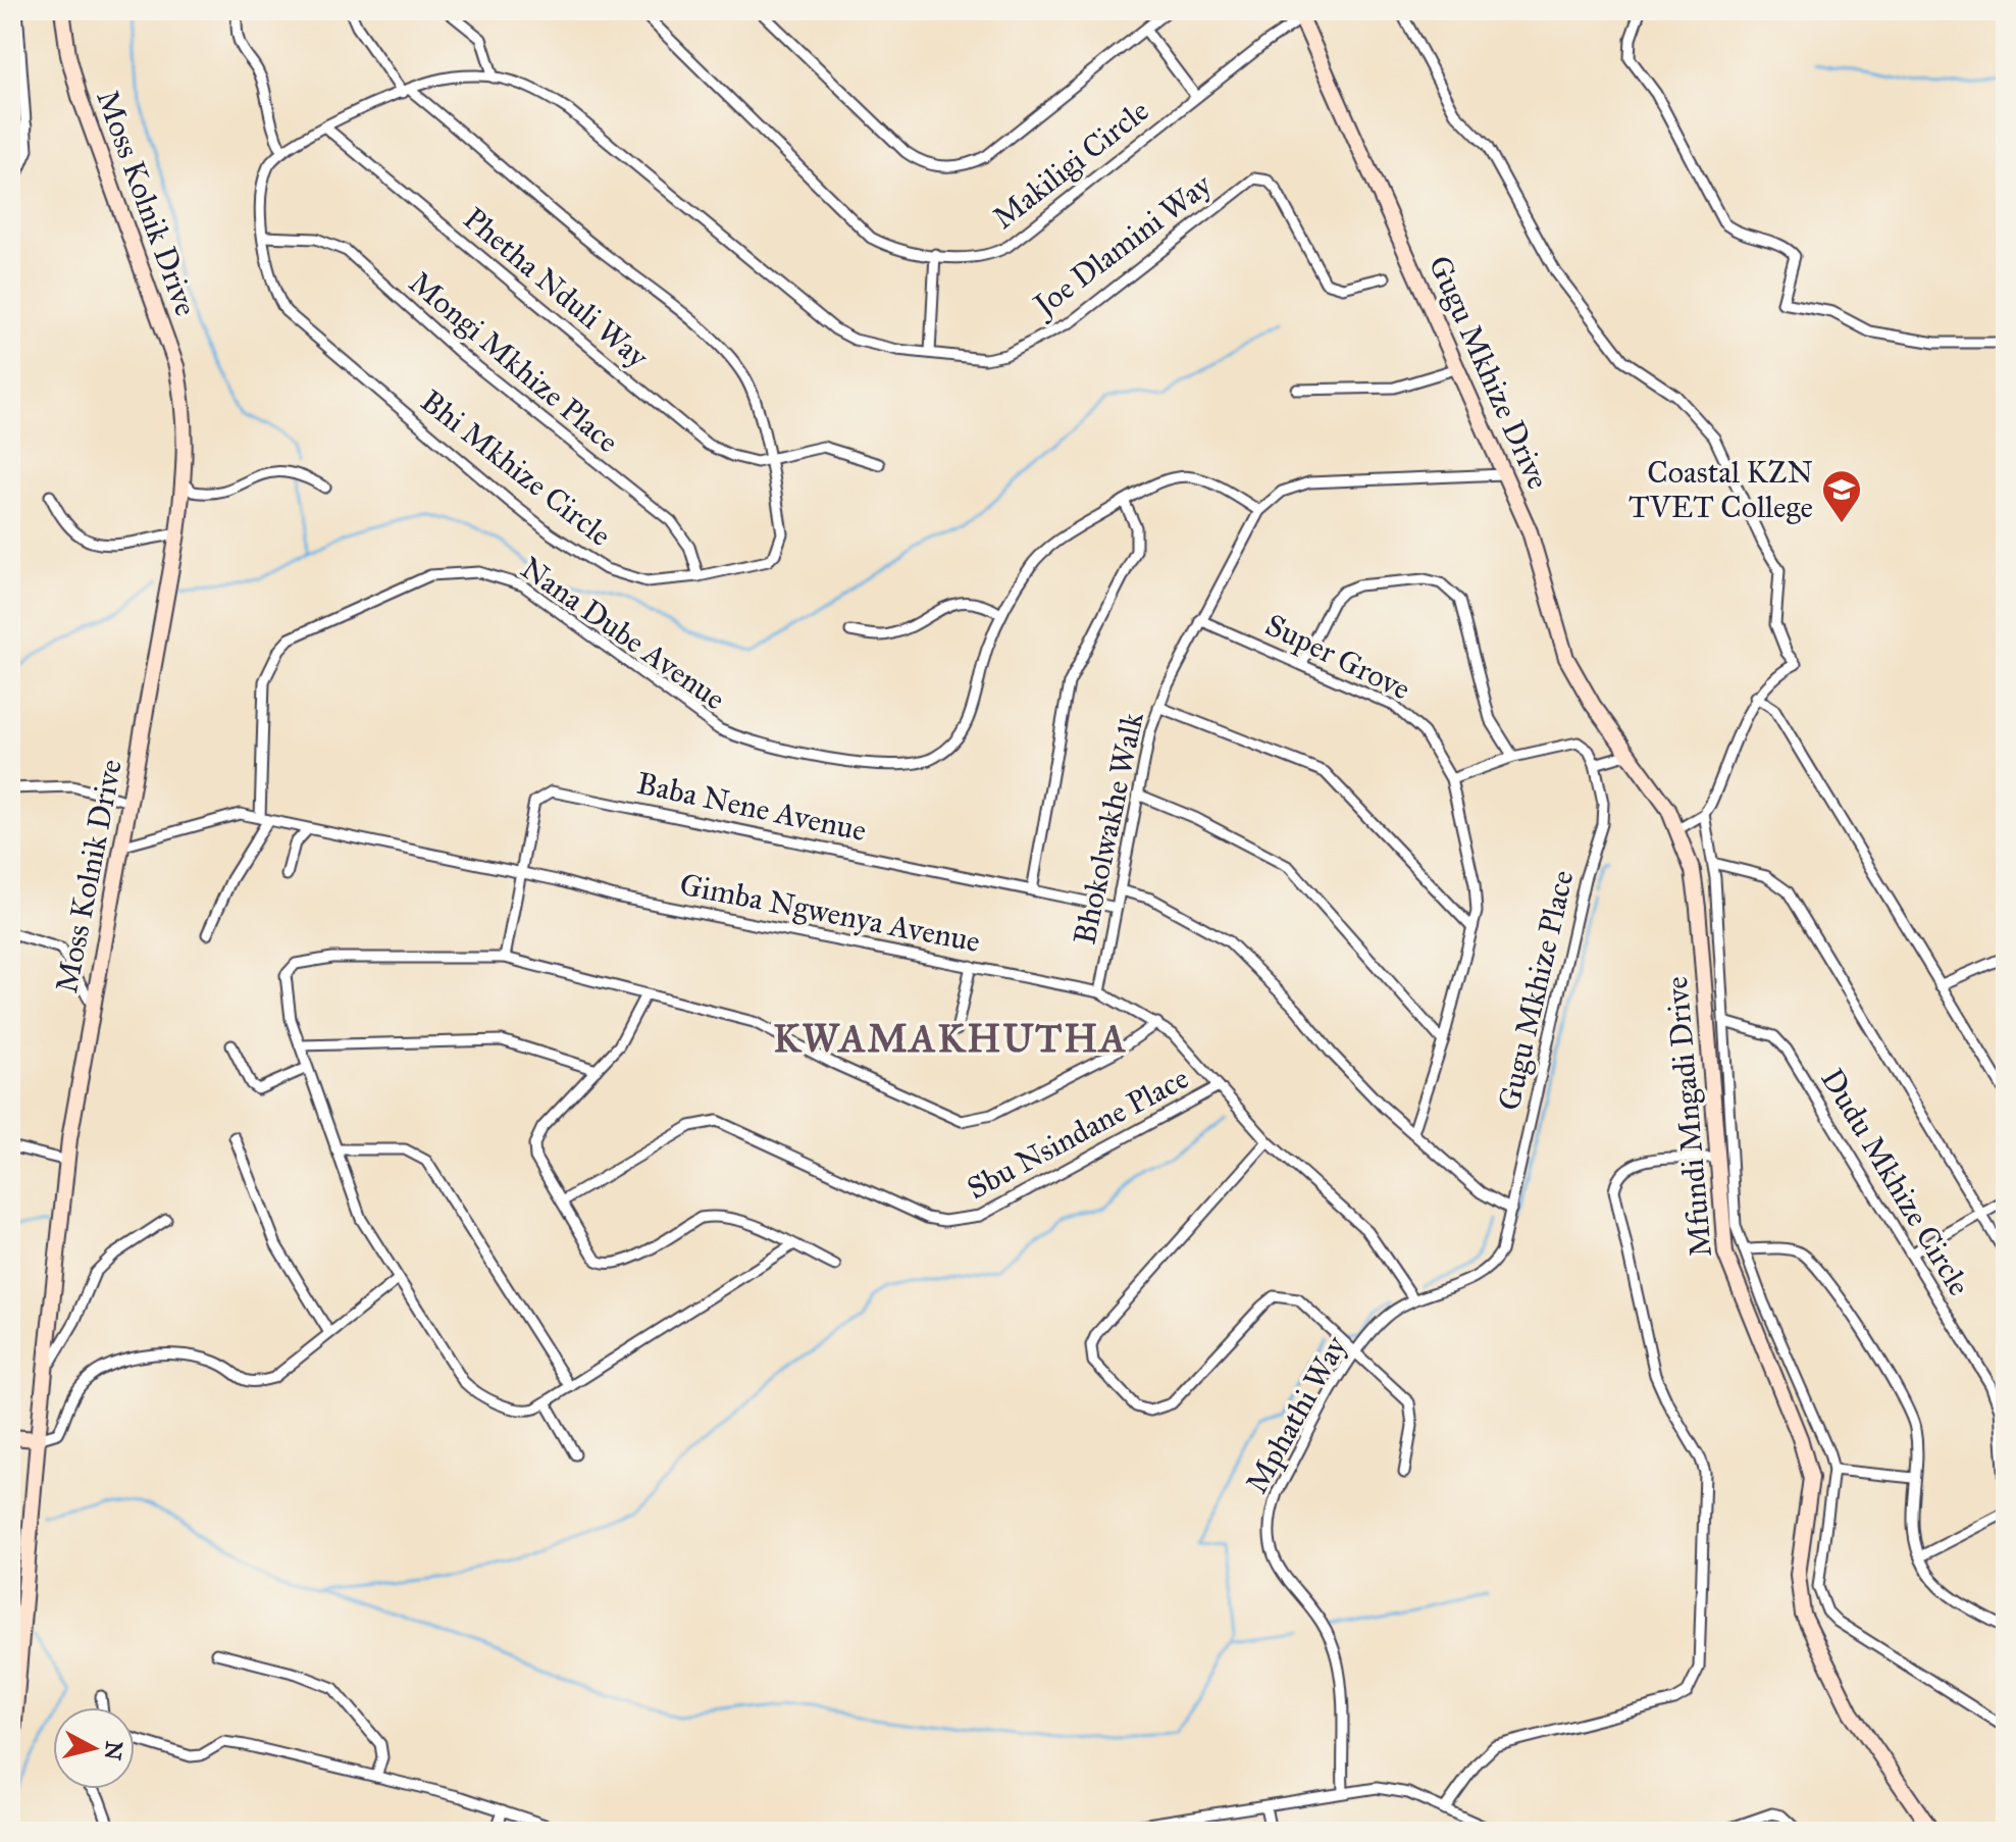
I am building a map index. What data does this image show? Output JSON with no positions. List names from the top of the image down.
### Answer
{
  "streets": {
    "street": [
      "Makiligi Circle",
      "Moss Kolnik Drive",
      "Joe Dlamini Way",
      "Phetha Nduli Way",
      "Mongi Mkhize Place",
      "Gugu Mkhize Drive",
      "Bhi Mkhize Circle",
      "Nana Dube Avenue",
      "Super Grove",
      "Baba Nene Avenue",
      "Bhokolwakhe Walk",
      "Gimba Ngwenya Avenue",
      "Gugu Mkhize Place",
      "Mfundi Mngadi Drive",
      "Sbu Nsindane Place",
      "Dudu Mkhize Circle",
      "Mphathi Way"
    ]
  },
  "crossings": [
    ["Makiligi Circle", "Gugu Mkhize Drive"],
    ["Moss Kolnik Drive", "Gimba Ngwenya Avenue"],
    ["Phetha Nduli Way", "Bhi Mkhize Circle"],
    ["Mongi Mkhize Place", "Bhi Mkhize Circle"],
    ["Gugu Mkhize Drive", "Bhokolwakhe Walk"],
    ["Gugu Mkhize Drive", "Mfundi Mngadi Drive"],
    ["Nana Dube Avenue", "Bhokolwakhe Walk"],
    ["Nana Dube Avenue", "Gimba Ngwenya Avenue"],
    ["Super Grove", "Bhokolwakhe Walk"],
    ["Baba Nene Avenue", "Bhokolwakhe Walk"],
    ["Baba Nene Avenue", "Gimba Ngwenya Avenue"],
    ["Bhokolwakhe Walk", "Gimba Ngwenya Avenue"],
    ["Gimba Ngwenya Avenue", "Sbu Nsindane Place"],
    ["Gimba Ngwenya Avenue", "Mphathi Way"],
    ["Gugu Mkhize Place", "Mphathi Way"]
  ],
  "districts": ["KWAMAKHUTHA"],
  "places": {
    "school or university": ["Coastal KZN TVET College"]
  },
  "north": "right"
}
